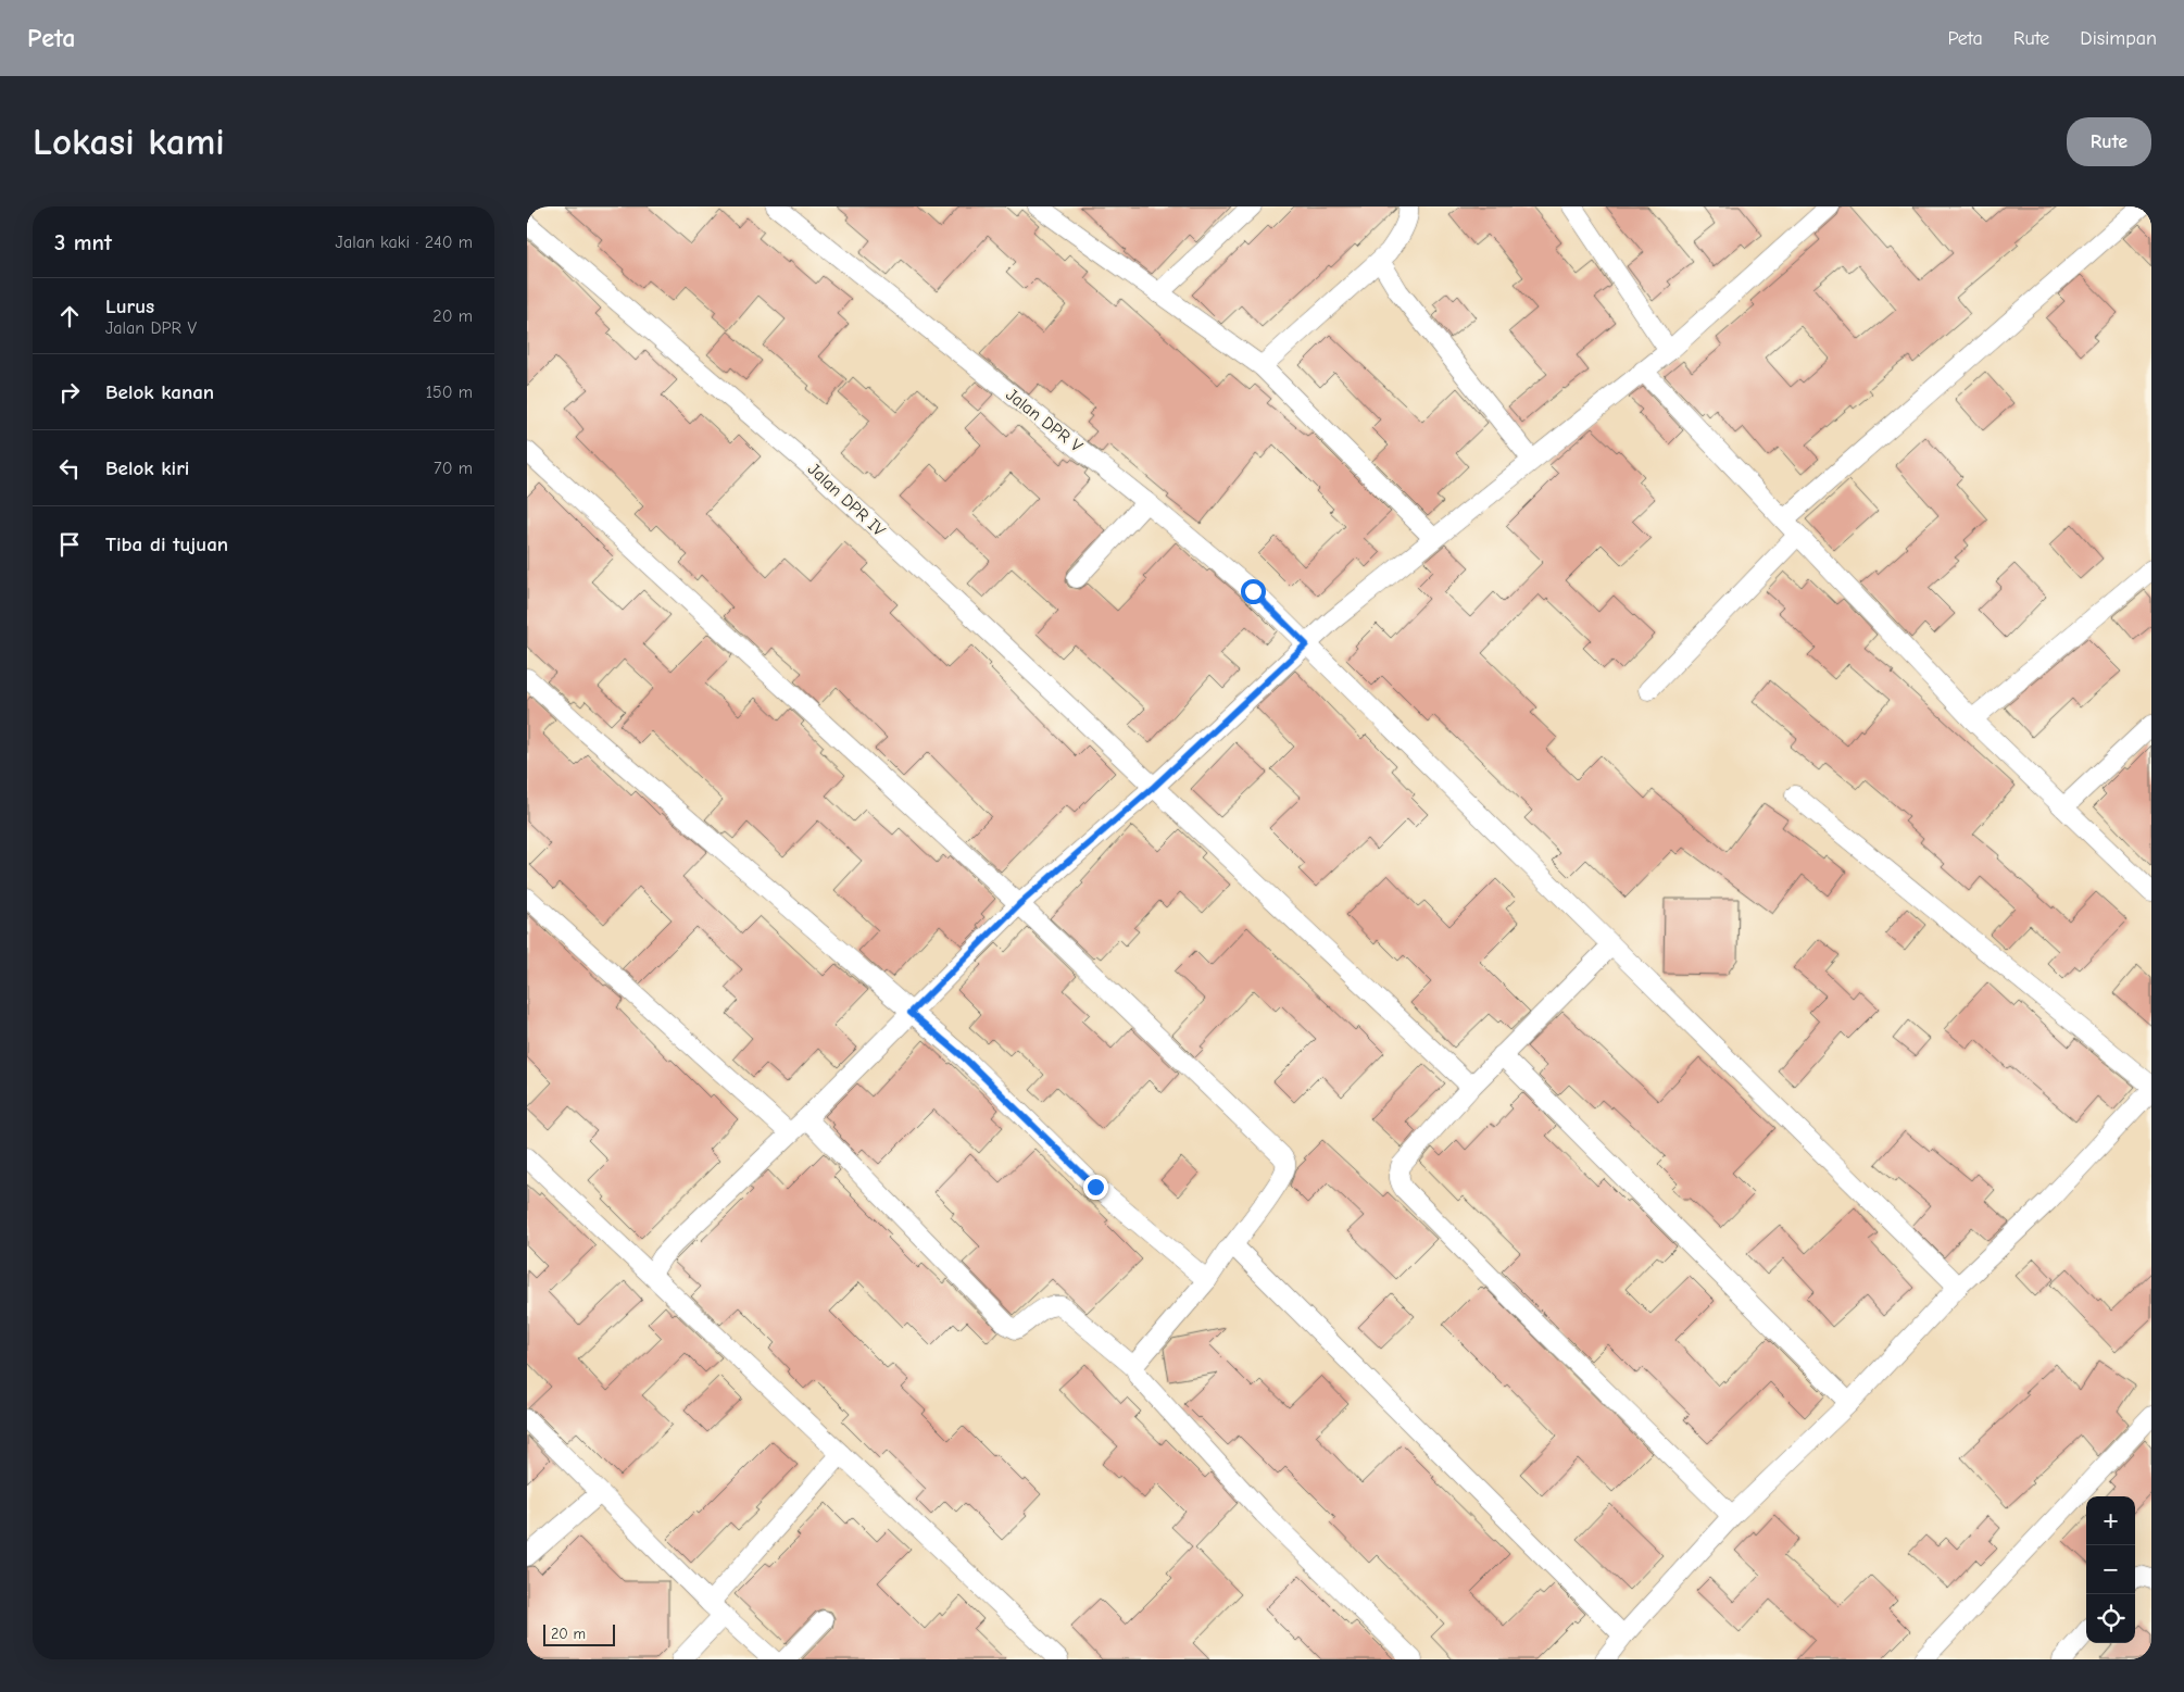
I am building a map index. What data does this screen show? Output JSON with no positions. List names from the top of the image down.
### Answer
{
  "streets": {
    "street": ["Jalan DPR V", "Jalan DPR IV"]
  },
  "scale_bar": "20 m",
  "page": {
    "header": "Peta",
    "nav": ["Peta", "Rute", "Disimpan"],
    "buttons": "Rute",
    "title": "Lokasi kami",
    "heading": ["3 mnt", "Jalan kaki · 240 m"],
    "list": [
      ["Lurus", "Jalan DPR V", "20 m"],
      ["Belok kanan", "150 m"],
      ["Belok kiri", "70 m"],
      "Tiba di tujuan"
    ],
    "map_buttons": ["+", "−"],
    "scale": "20 m"
  }
}
